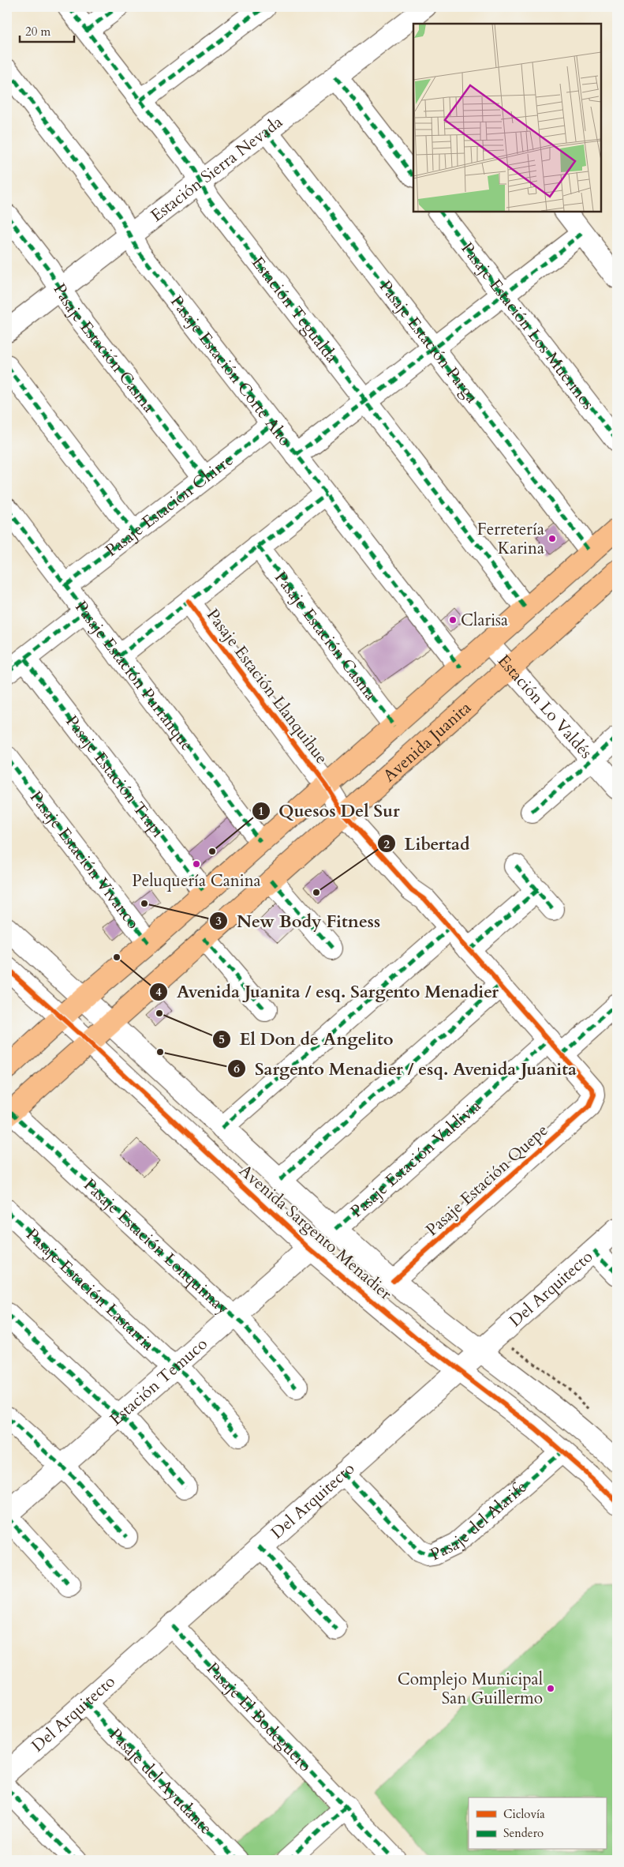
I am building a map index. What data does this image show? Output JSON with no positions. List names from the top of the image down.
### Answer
{
  "streets": {
    "main road": ["Avenida Juanita"],
    "street": [
      "Estación Sierra Nevada",
      "Estación Tegualda",
      "Pasaje Estación Los Muermos",
      "Pasaje Estación Parga",
      "Pasaje Estación Casma",
      "Pasaje Estación Corte Alto",
      "Pasaje Estación Chirre",
      "Pasaje Estación Purranque",
      "Pasaje Estación Llanquihue",
      "Estación Lo Valdés",
      "Pasaje Estación Trapi",
      "Pasaje Estación Vivanco",
      "Pasaje Estación Valdivia",
      "Pasaje Estación Quepe",
      "Avenida Sargento Menadier",
      "Pasaje Estación Lonquimay",
      "Pasaje Estación Lastarria",
      "Del Arquitecto",
      "Estación Temuco",
      "Pasaje del Alarife",
      "Pasaje El Bodeguero",
      "Pasaje del Ayudante"
    ]
  },
  "crossings": [
    ["Estación Sierra Nevada", "Estación Tegualda"],
    ["Estación Sierra Nevada", "Pasaje Estación Parga"],
    ["Estación Sierra Nevada", "Pasaje Estación Casma"],
    ["Estación Sierra Nevada", "Pasaje Estación Corte Alto"],
    ["Estación Tegualda", "Avenida Juanita"],
    ["Pasaje Estación Parga", "Avenida Juanita"],
    ["Pasaje Estación Casma", "Pasaje Estación Chirre"],
    ["Pasaje Estación Casma", "Avenida Juanita"],
    ["Pasaje Estación Corte Alto", "Pasaje Estación Chirre"],
    ["Pasaje Estación Corte Alto", "Avenida Juanita"],
    ["Pasaje Estación Chirre", "Pasaje Estación Purranque"],
    ["Pasaje Estación Purranque", "Avenida Juanita"],
    ["Pasaje Estación Llanquihue", "Avenida Juanita"],
    ["Pasaje Estación Llanquihue", "Pasaje Estación Valdivia"],
    ["Pasaje Estación Llanquihue", "Pasaje Estación Quepe"],
    ["Estación Lo Valdés", "Avenida Juanita"],
    ["Avenida Juanita", "Pasaje Estación Trapi"],
    ["Avenida Juanita", "Pasaje Estación Vivanco"],
    ["Avenida Juanita", "Avenida Sargento Menadier"],
    ["Avenida Juanita", "Pasaje Estación Lonquimay"],
    ["Pasaje Estación Valdivia", "Avenida Sargento Menadier"],
    ["Pasaje Estación Quepe", "Avenida Sargento Menadier"],
    ["Avenida Sargento Menadier", "Del Arquitecto"],
    ["Avenida Sargento Menadier", "Estación Temuco"],
    ["Avenida Sargento Menadier", "Pasaje del Alarife"],
    ["Pasaje Estación Lonquimay", "Estación Temuco"],
    ["Pasaje Estación Lastarria", "Estación Temuco"],
    ["Del Arquitecto", "Pasaje del Alarife"],
    ["Del Arquitecto", "Pasaje El Bodeguero"],
    ["Del Arquitecto", "Pasaje del Ayudante"]
  ],
  "places": [
    "Ferretería Karina",
    "Clarisa",
    "Quesos Del Sur",
    "Peluquería Canina",
    "Libertad",
    "New Body Fitness",
    "Avenida Juanita / esq. Sargento Menadier",
    "El Don de Angelito",
    "Sargento Menadier / esq. Avenida Juanita",
    "Complejo Municipal San Guillermo"
  ],
  "legend": ["Ciclovía", "Sendero"],
  "scale_bar": "20 m"
}
